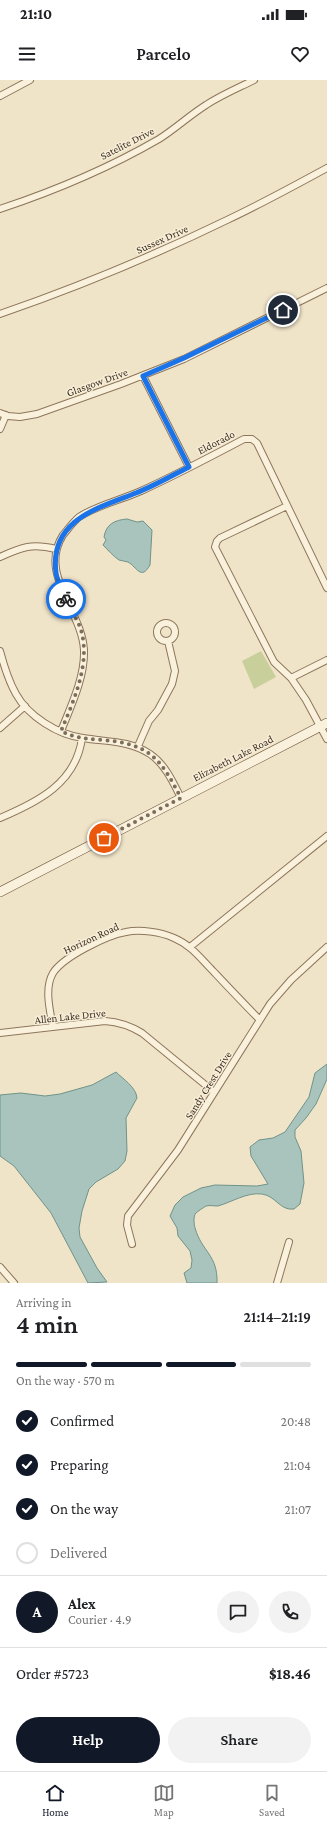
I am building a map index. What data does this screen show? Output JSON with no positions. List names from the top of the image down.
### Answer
{
  "streets": {
    "street": [
      "Satelite Drive",
      "Sussex Drive",
      "Glasgow Drive",
      "Eldorado",
      "Elizabeth Lake Road",
      "Horizon Road",
      "Allen Lake Drive",
      "Sandy Crest Drive"
    ]
  },
  "crossings": [
    ["Horizon Road", "Allen Lake Drive"],
    ["Horizon Road", "Sandy Crest Drive"],
    ["Allen Lake Drive", "Sandy Crest Drive"]
  ],
  "page": {
    "status": "21:10",
    "header": "Parcelo",
    "heading": ["4 min", "Arriving in", "21:14–21:19"],
    "panel": [
      "Alex",
      "Courier · 4.9",
      "Order #5723",
      "$18.46"
    ],
    "bar": "On the way · 570 m",
    "list": [
      ["Confirmed", "20:48"],
      ["Preparing", "21:04"],
      ["On the way", "21:07"],
      "Delivered"
    ],
    "round": "A",
    "buttons": ["Help", "Share"],
    "tabs": ["Home", "Map", "Saved"]
  }
}
